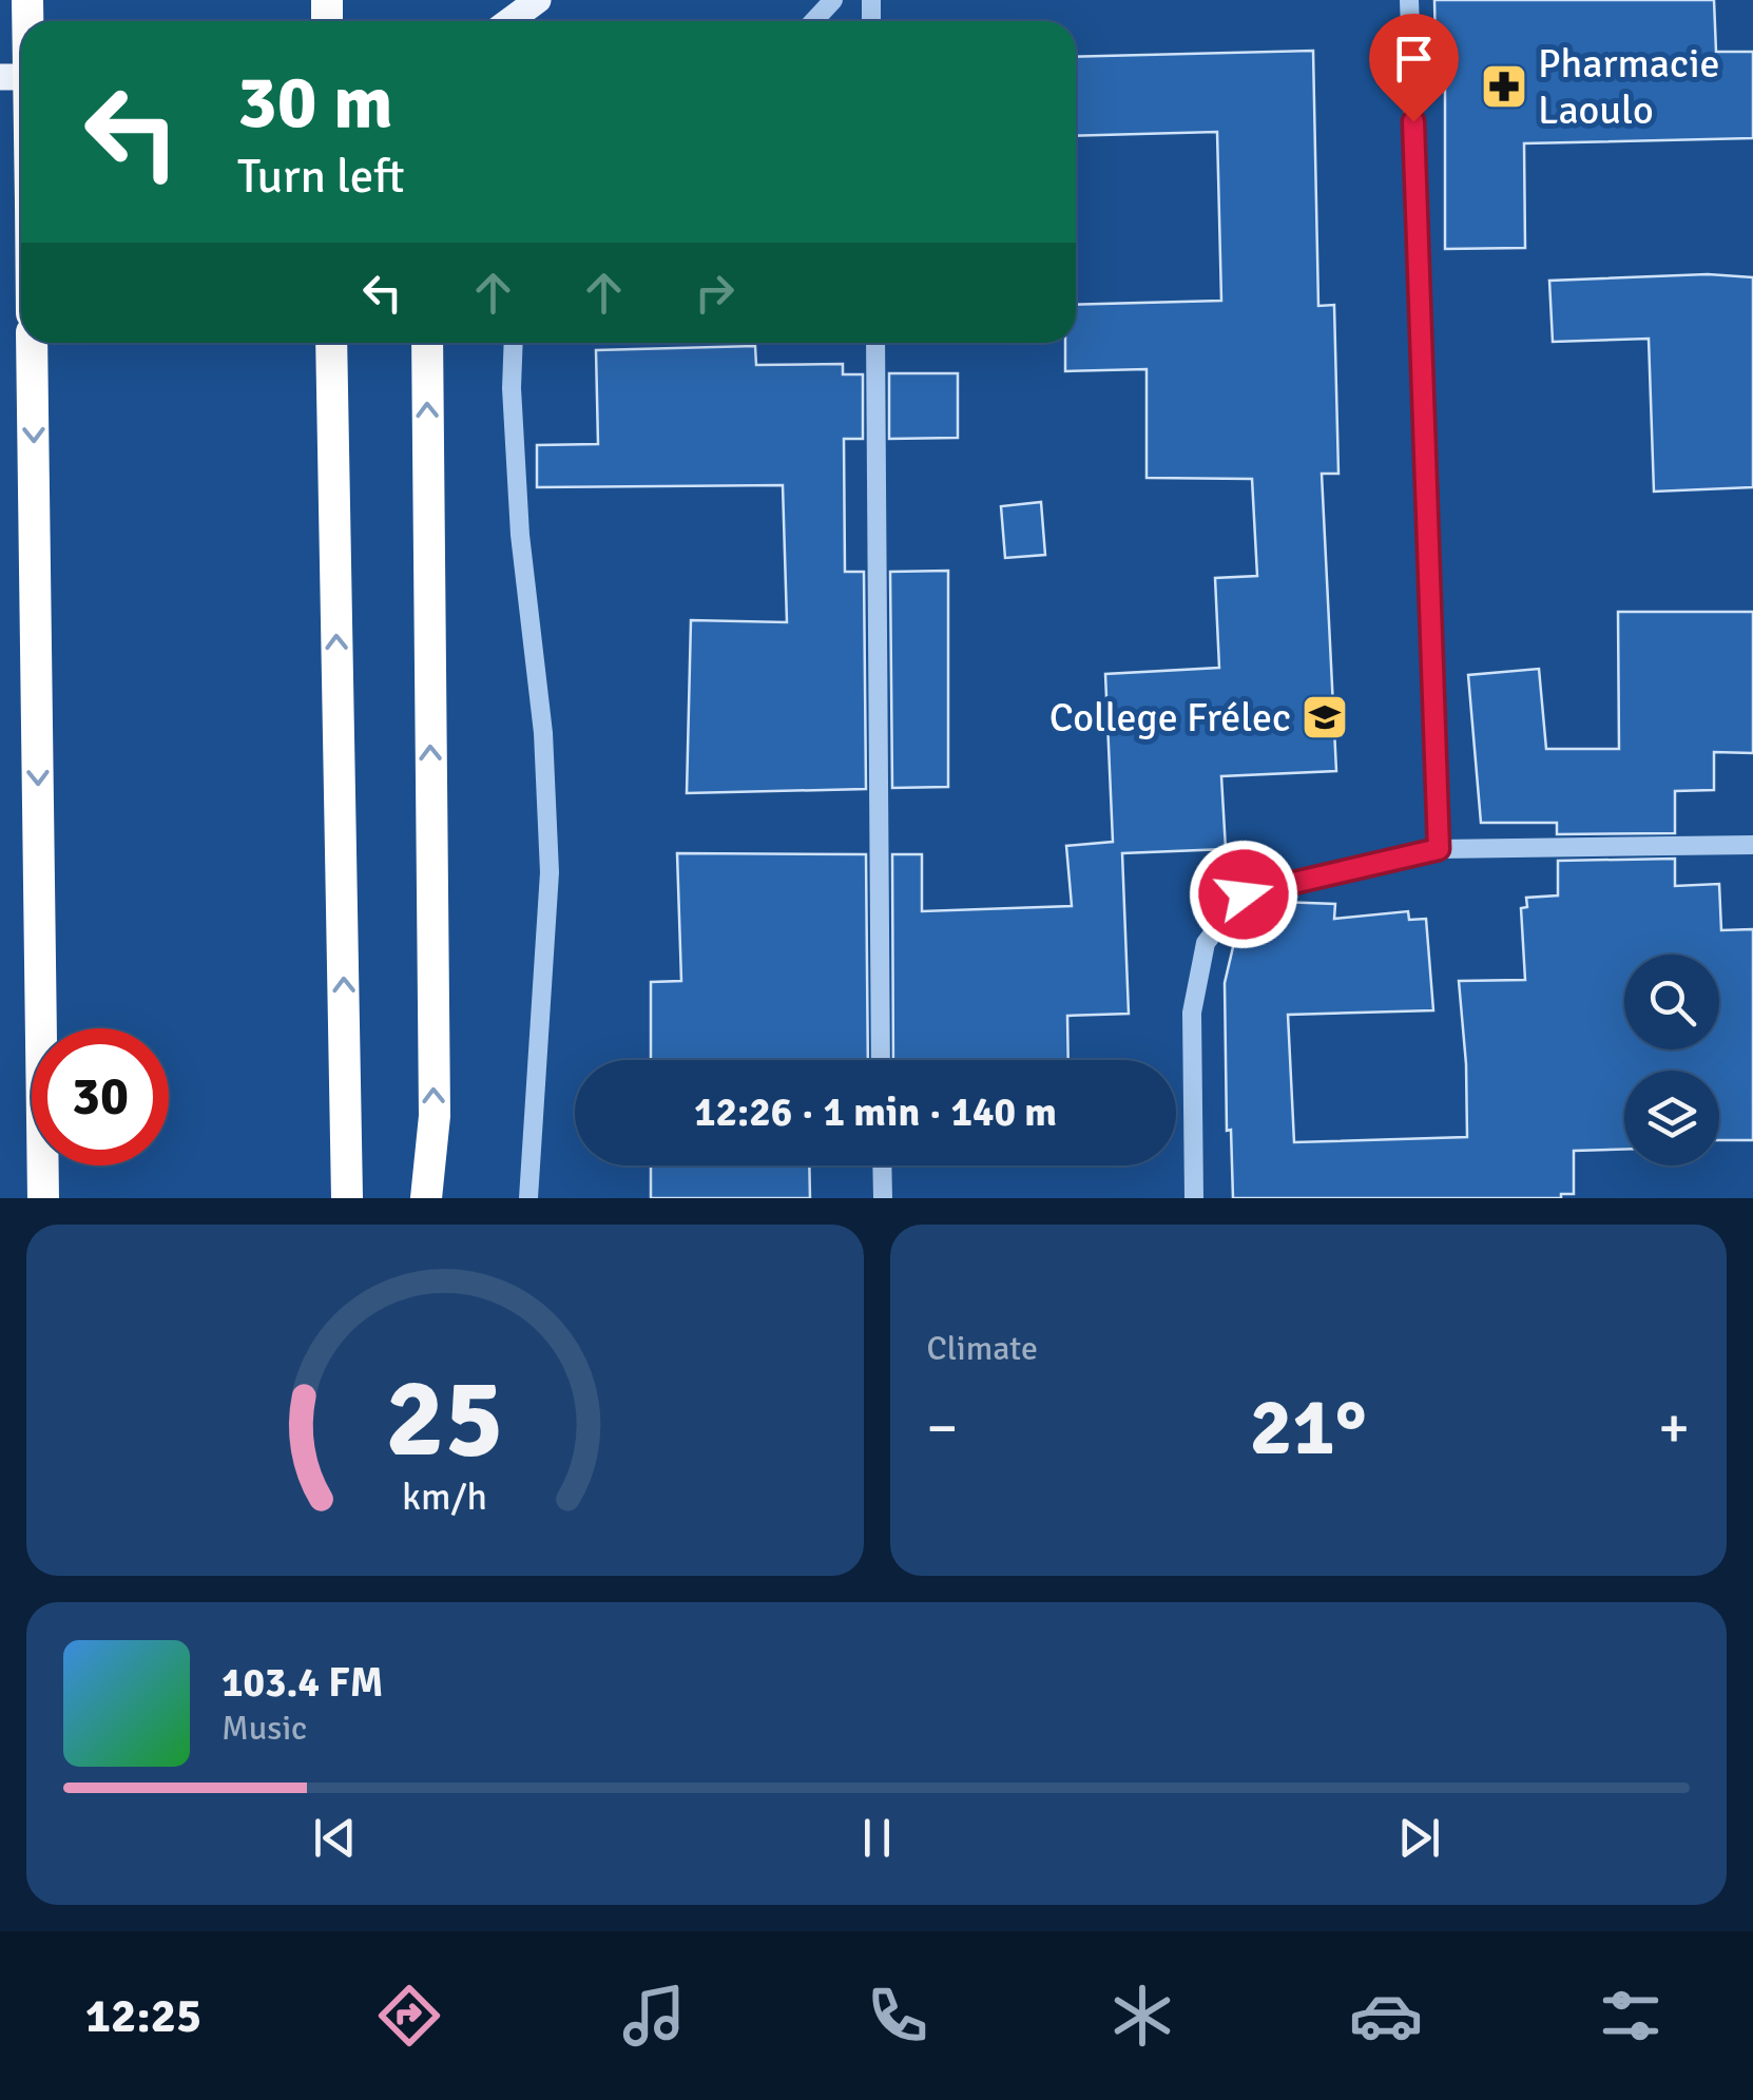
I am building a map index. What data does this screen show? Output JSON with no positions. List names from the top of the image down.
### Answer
{
  "places": {
    "pharmacy": ["Pharmacie Laoulo"],
    "school or university": ["College Frélec"]
  },
  "page": {
    "turn": ["30 m", "Turn left"],
    "limit": "30",
    "trip": "12:26 · 1 min · 140 m",
    "tile": "Climate",
    "heat": ["−", "21°", "+"],
    "song": ["103.4 FM", "Music"],
    "tabs": "12:25",
    "gauge": ["25", "km/h"]
  }
}
